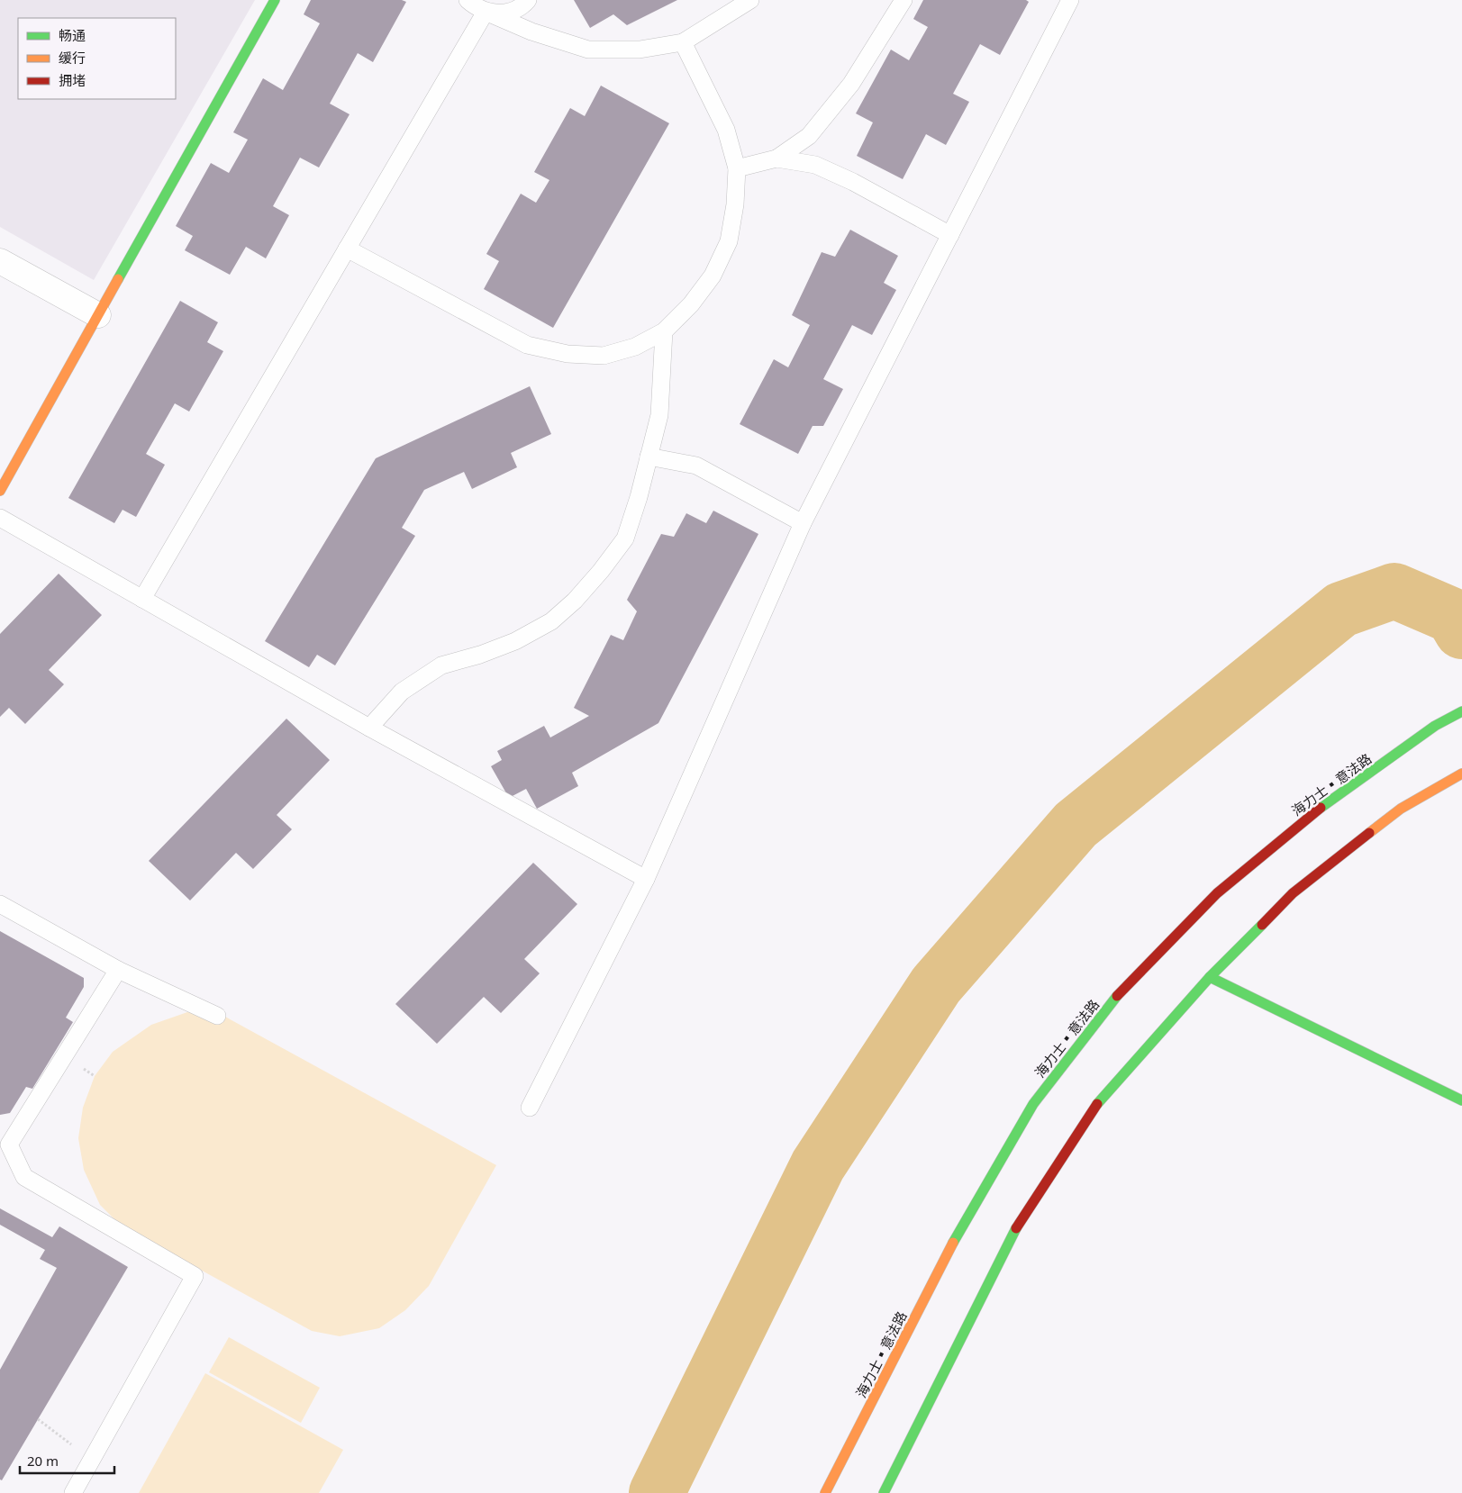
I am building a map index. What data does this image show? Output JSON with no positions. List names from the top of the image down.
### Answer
{
  "streets": {
    "street": ["海力士▪意法路"]
  },
  "legend": ["畅通", "缓行", "拥堵"],
  "scale_bar": "20 m"
}
